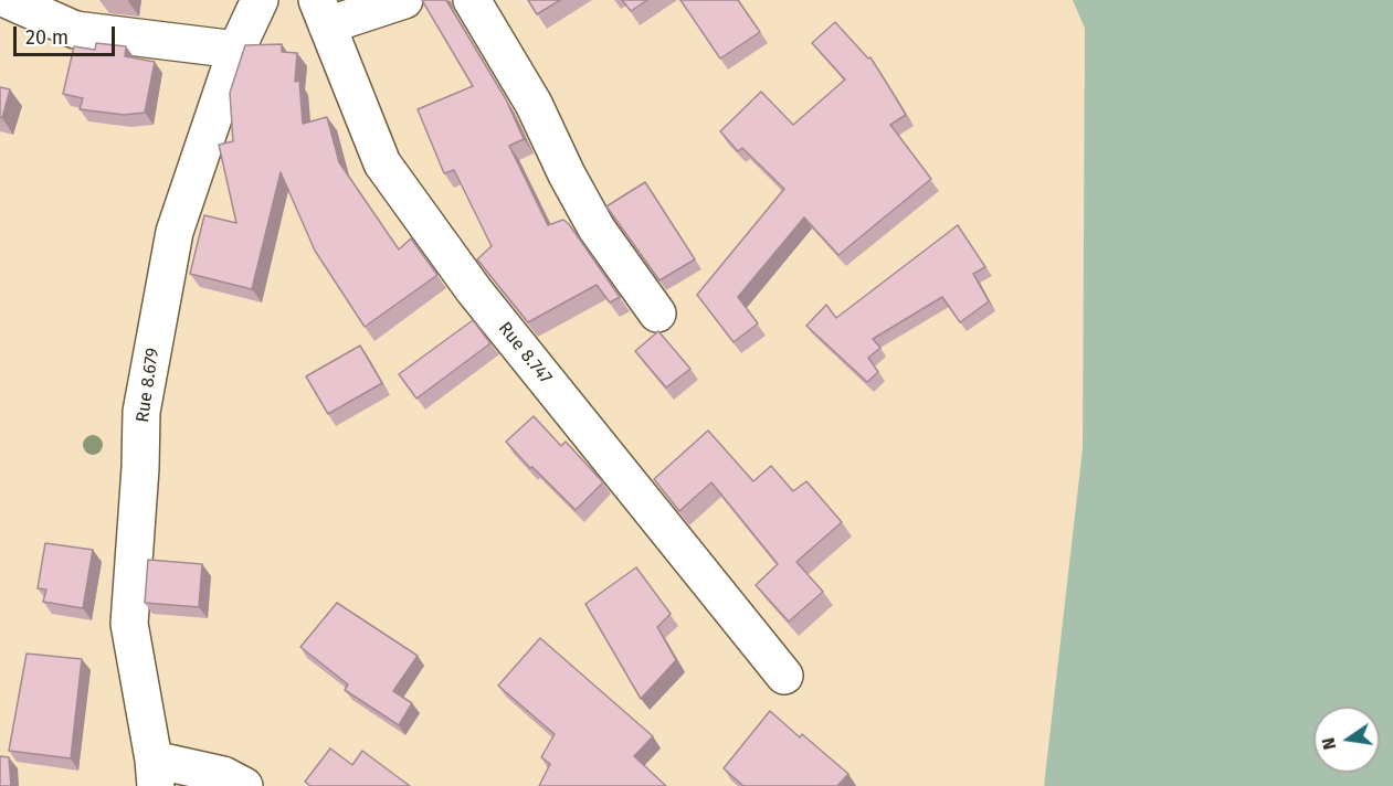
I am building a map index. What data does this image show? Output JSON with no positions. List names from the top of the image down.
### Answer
{
  "streets": {
    "street": ["Rue 8.747", "Rue 8.679"]
  },
  "scale_bar": "20 m",
  "north": "left"
}
